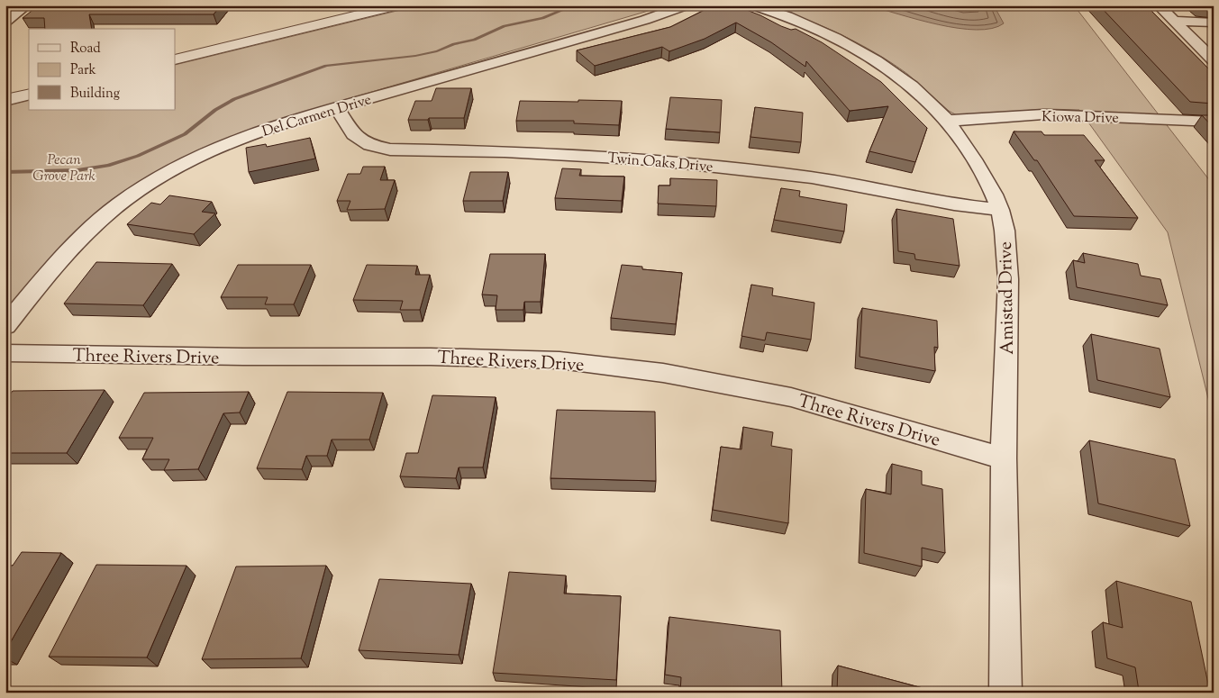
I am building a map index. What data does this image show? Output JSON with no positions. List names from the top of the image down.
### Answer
{
  "streets": {
    "street": [
      "Del Carmen Drive",
      "Kiowa Drive",
      "Twin Oaks Drive",
      "Amistad Drive",
      "Three Rivers Drive"
    ]
  },
  "crossings": [
    ["Del Carmen Drive", "Twin Oaks Drive"],
    ["Kiowa Drive", "Amistad Drive"],
    ["Twin Oaks Drive", "Amistad Drive"],
    ["Amistad Drive", "Three Rivers Drive"]
  ],
  "parks": ["Pecan Grove Park"],
  "legend": ["Road", "Park", "Building"]
}
